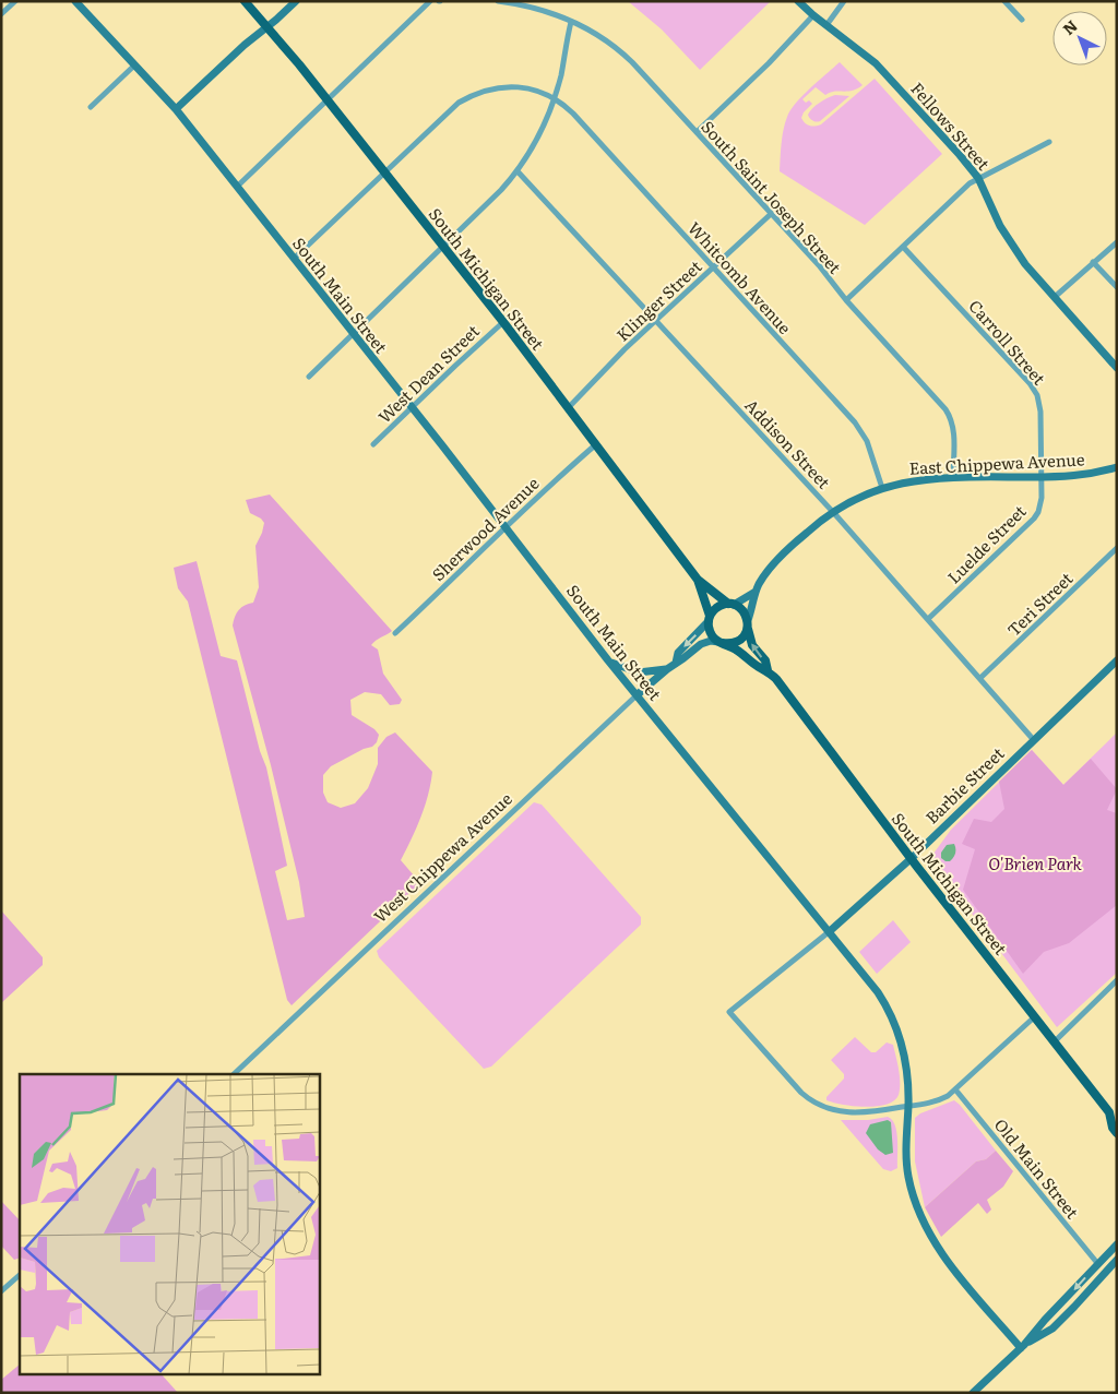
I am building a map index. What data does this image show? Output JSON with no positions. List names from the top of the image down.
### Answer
{
  "streets": {
    "main road": ["South Michigan Street"],
    "street": [
      "Fellows Street",
      "South Saint Joseph Street",
      "Whitcomb Avenue",
      "South Main Street",
      "Klinger Street",
      "Carroll Street",
      "West Dean Street",
      "Addison Street",
      "East Chippewa Avenue",
      "Sherwood Avenue",
      "Luelde Street",
      "Teri Street",
      "Barbie Street",
      "West Chippewa Avenue",
      "Old Main Street"
    ]
  },
  "crossings": [
    ["South Saint Joseph Street", "Klinger Street"],
    ["South Saint Joseph Street", "East Chippewa Avenue"],
    ["Whitcomb Avenue", "Klinger Street"],
    ["Whitcomb Avenue", "East Chippewa Avenue"],
    ["South Michigan Street", "Klinger Street"],
    ["South Michigan Street", "West Dean Street"],
    ["South Michigan Street", "East Chippewa Avenue"],
    ["South Michigan Street", "Sherwood Avenue"],
    ["South Michigan Street", "Barbie Street"],
    ["South Michigan Street", "West Chippewa Avenue"],
    ["South Main Street", "West Dean Street"],
    ["South Main Street", "Sherwood Avenue"],
    ["South Main Street", "Barbie Street"],
    ["South Main Street", "West Chippewa Avenue"],
    ["Klinger Street", "Addison Street"],
    ["Carroll Street", "East Chippewa Avenue"],
    ["Carroll Street", "Luelde Street"],
    ["Addison Street", "East Chippewa Avenue"],
    ["Addison Street", "Luelde Street"],
    ["Addison Street", "Teri Street"],
    ["Addison Street", "Barbie Street"],
    ["East Chippewa Avenue", "Luelde Street"],
    ["East Chippewa Avenue", "West Chippewa Avenue"]
  ],
  "parks": ["O'Brien Park"],
  "north": "top left"
}
